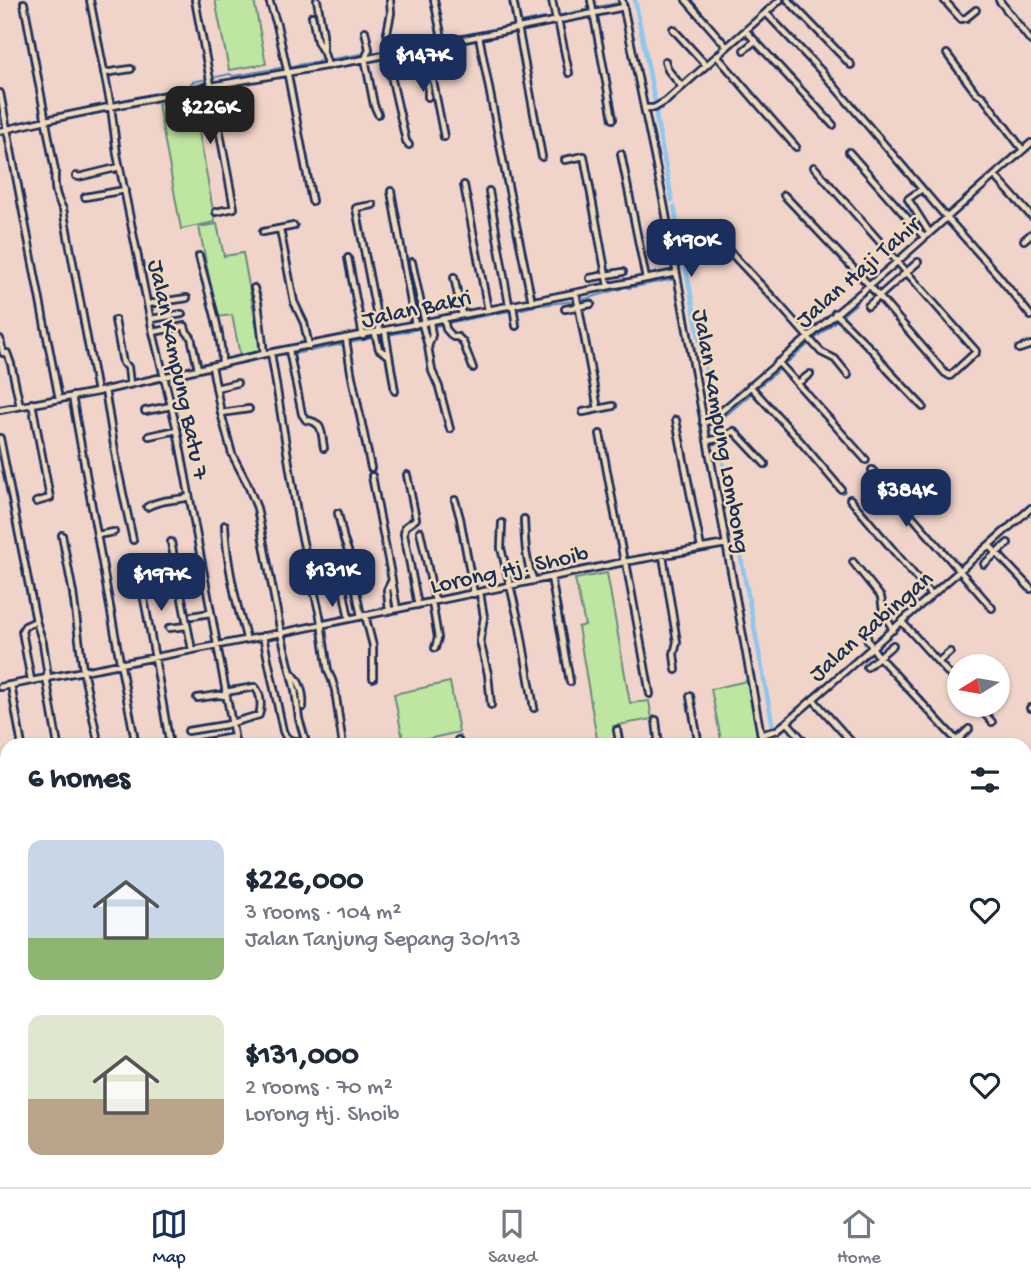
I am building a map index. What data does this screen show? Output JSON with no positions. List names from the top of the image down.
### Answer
{
  "streets": {
    "street": [
      "Jalan Haji Tahir",
      "Jalan Bakri",
      "Jalan Kampung Batu 7",
      "Jalan Kampung Lombong",
      "Lorong Hj. Shoib",
      "Jalan Rabingan"
    ]
  },
  "crossings": [
    ["Jalan Haji Tahir", "Jalan Kampung Lombong"],
    ["Jalan Bakri", "Jalan Kampung Batu 7"],
    ["Jalan Bakri", "Jalan Kampung Lombong"],
    ["Jalan Kampung Batu 7", "Lorong Hj. Shoib"],
    ["Jalan Kampung Lombong", "Lorong Hj. Shoib"],
    ["Jalan Kampung Lombong", "Jalan Rabingan"]
  ],
  "north": "left",
  "page": {
    "price": [
      "$147K",
      "$226K",
      "$190K",
      "$384K",
      "$131K",
      "$197K"
    ],
    "heading": "6 homes",
    "list": [
      {
        "name": "$226,000",
        "note": "3 rooms · 104 m² · Jalan Tanjung Sepang 30/113"
      },
      {
        "name": "$131,000",
        "note": "2 rooms · 70 m² · Lorong Hj. Shoib"
      }
    ],
    "tabs": ["Map", "Saved", "Home"]
  }
}
